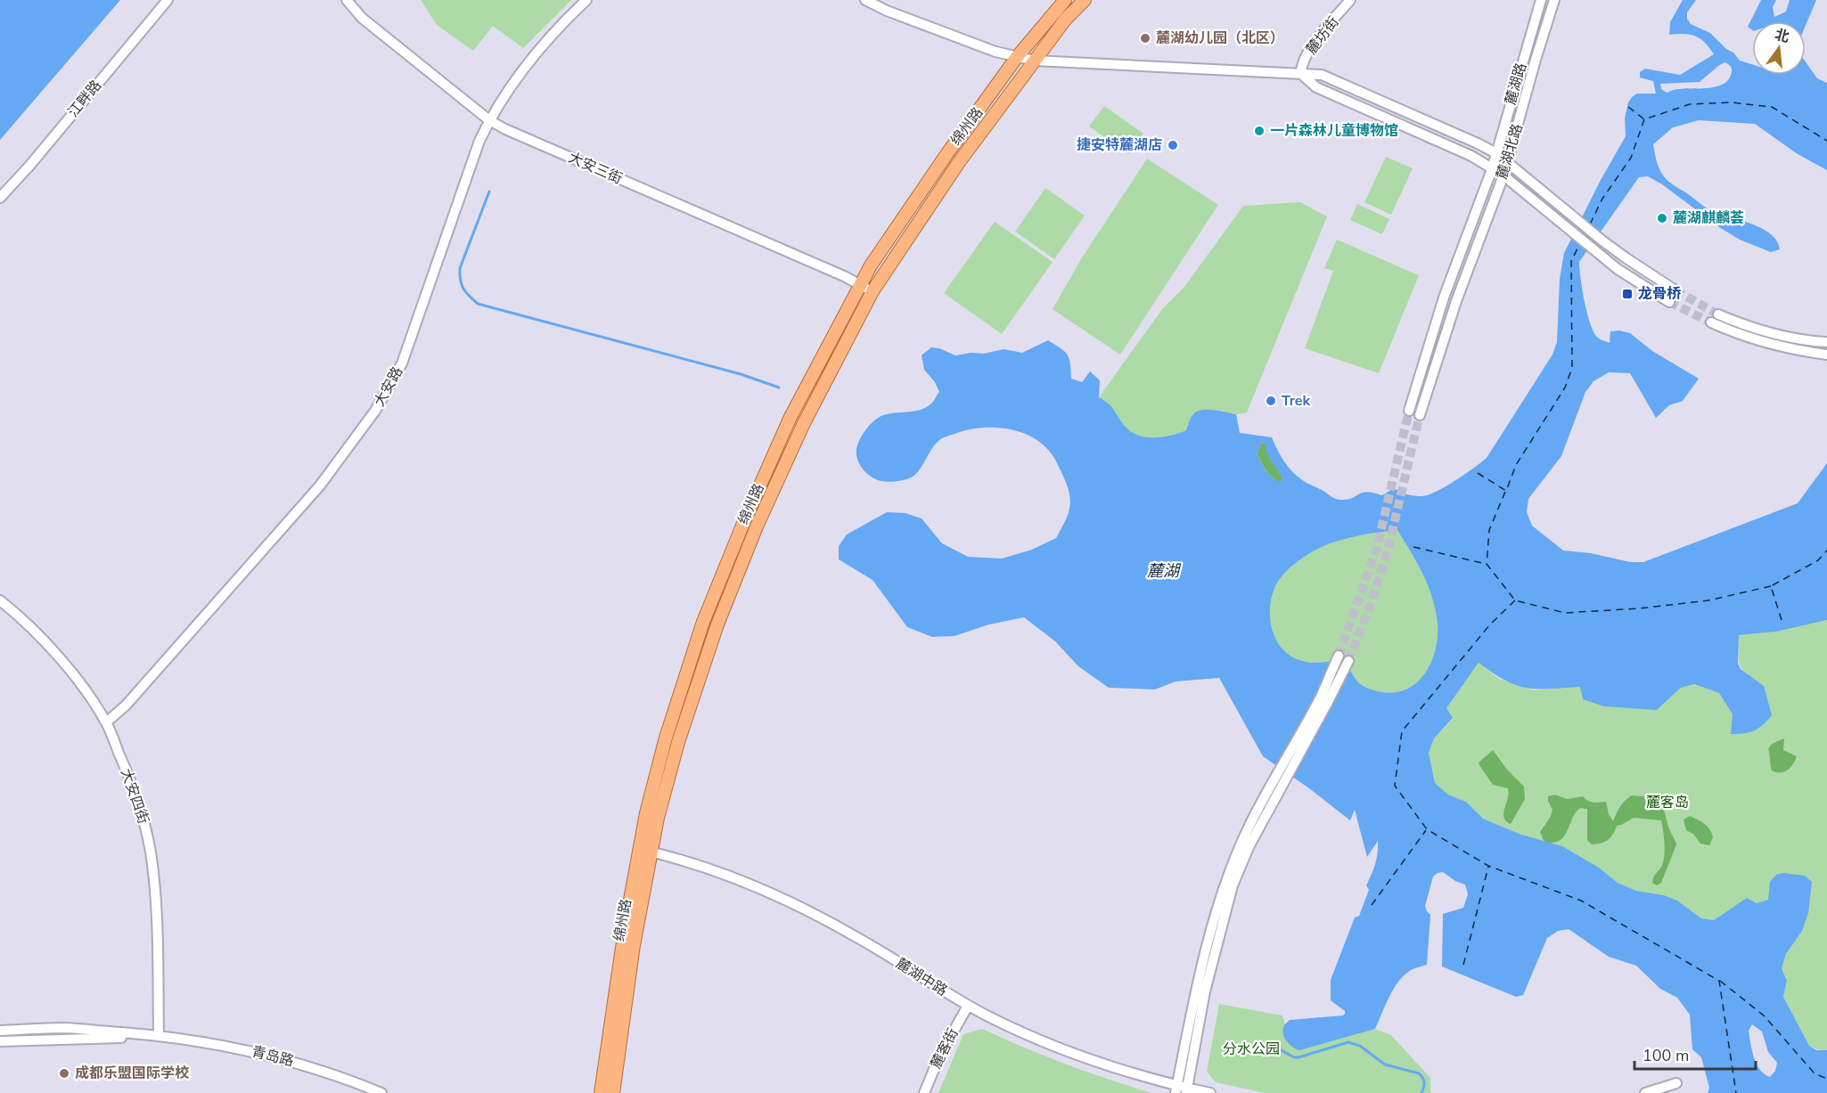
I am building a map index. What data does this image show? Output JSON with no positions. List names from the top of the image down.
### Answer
{
  "streets": {
    "main road": ["绵州路"],
    "street": [
      "麓坊街",
      "麓湖路",
      "江畔路",
      "麓湖北路",
      "大安三街",
      "大安路",
      "大安四街",
      "麓湖中路",
      "麓客街",
      "青岛路"
    ]
  },
  "crossings": [
    ["绵州路", "大安三街"],
    ["绵州路", "麓湖中路"],
    ["大安三街", "大安路"],
    ["大安路", "大安四街"],
    ["大安四街", "青岛路"],
    ["麓湖中路", "麓客街"]
  ],
  "water": ["麓湖"],
  "parks": ["麓客岛", "分水公园"],
  "places": {
    "other": [
      "麓湖幼儿园（北区）",
      "一片森林儿童博物馆",
      "捷安特麓湖店",
      "麓湖麒麟荟",
      "Trek",
      "成都乐盟国际学校"
    ],
    "transit": ["龙骨桥"]
  },
  "scale_bar": "100 m",
  "north": "top"
}
